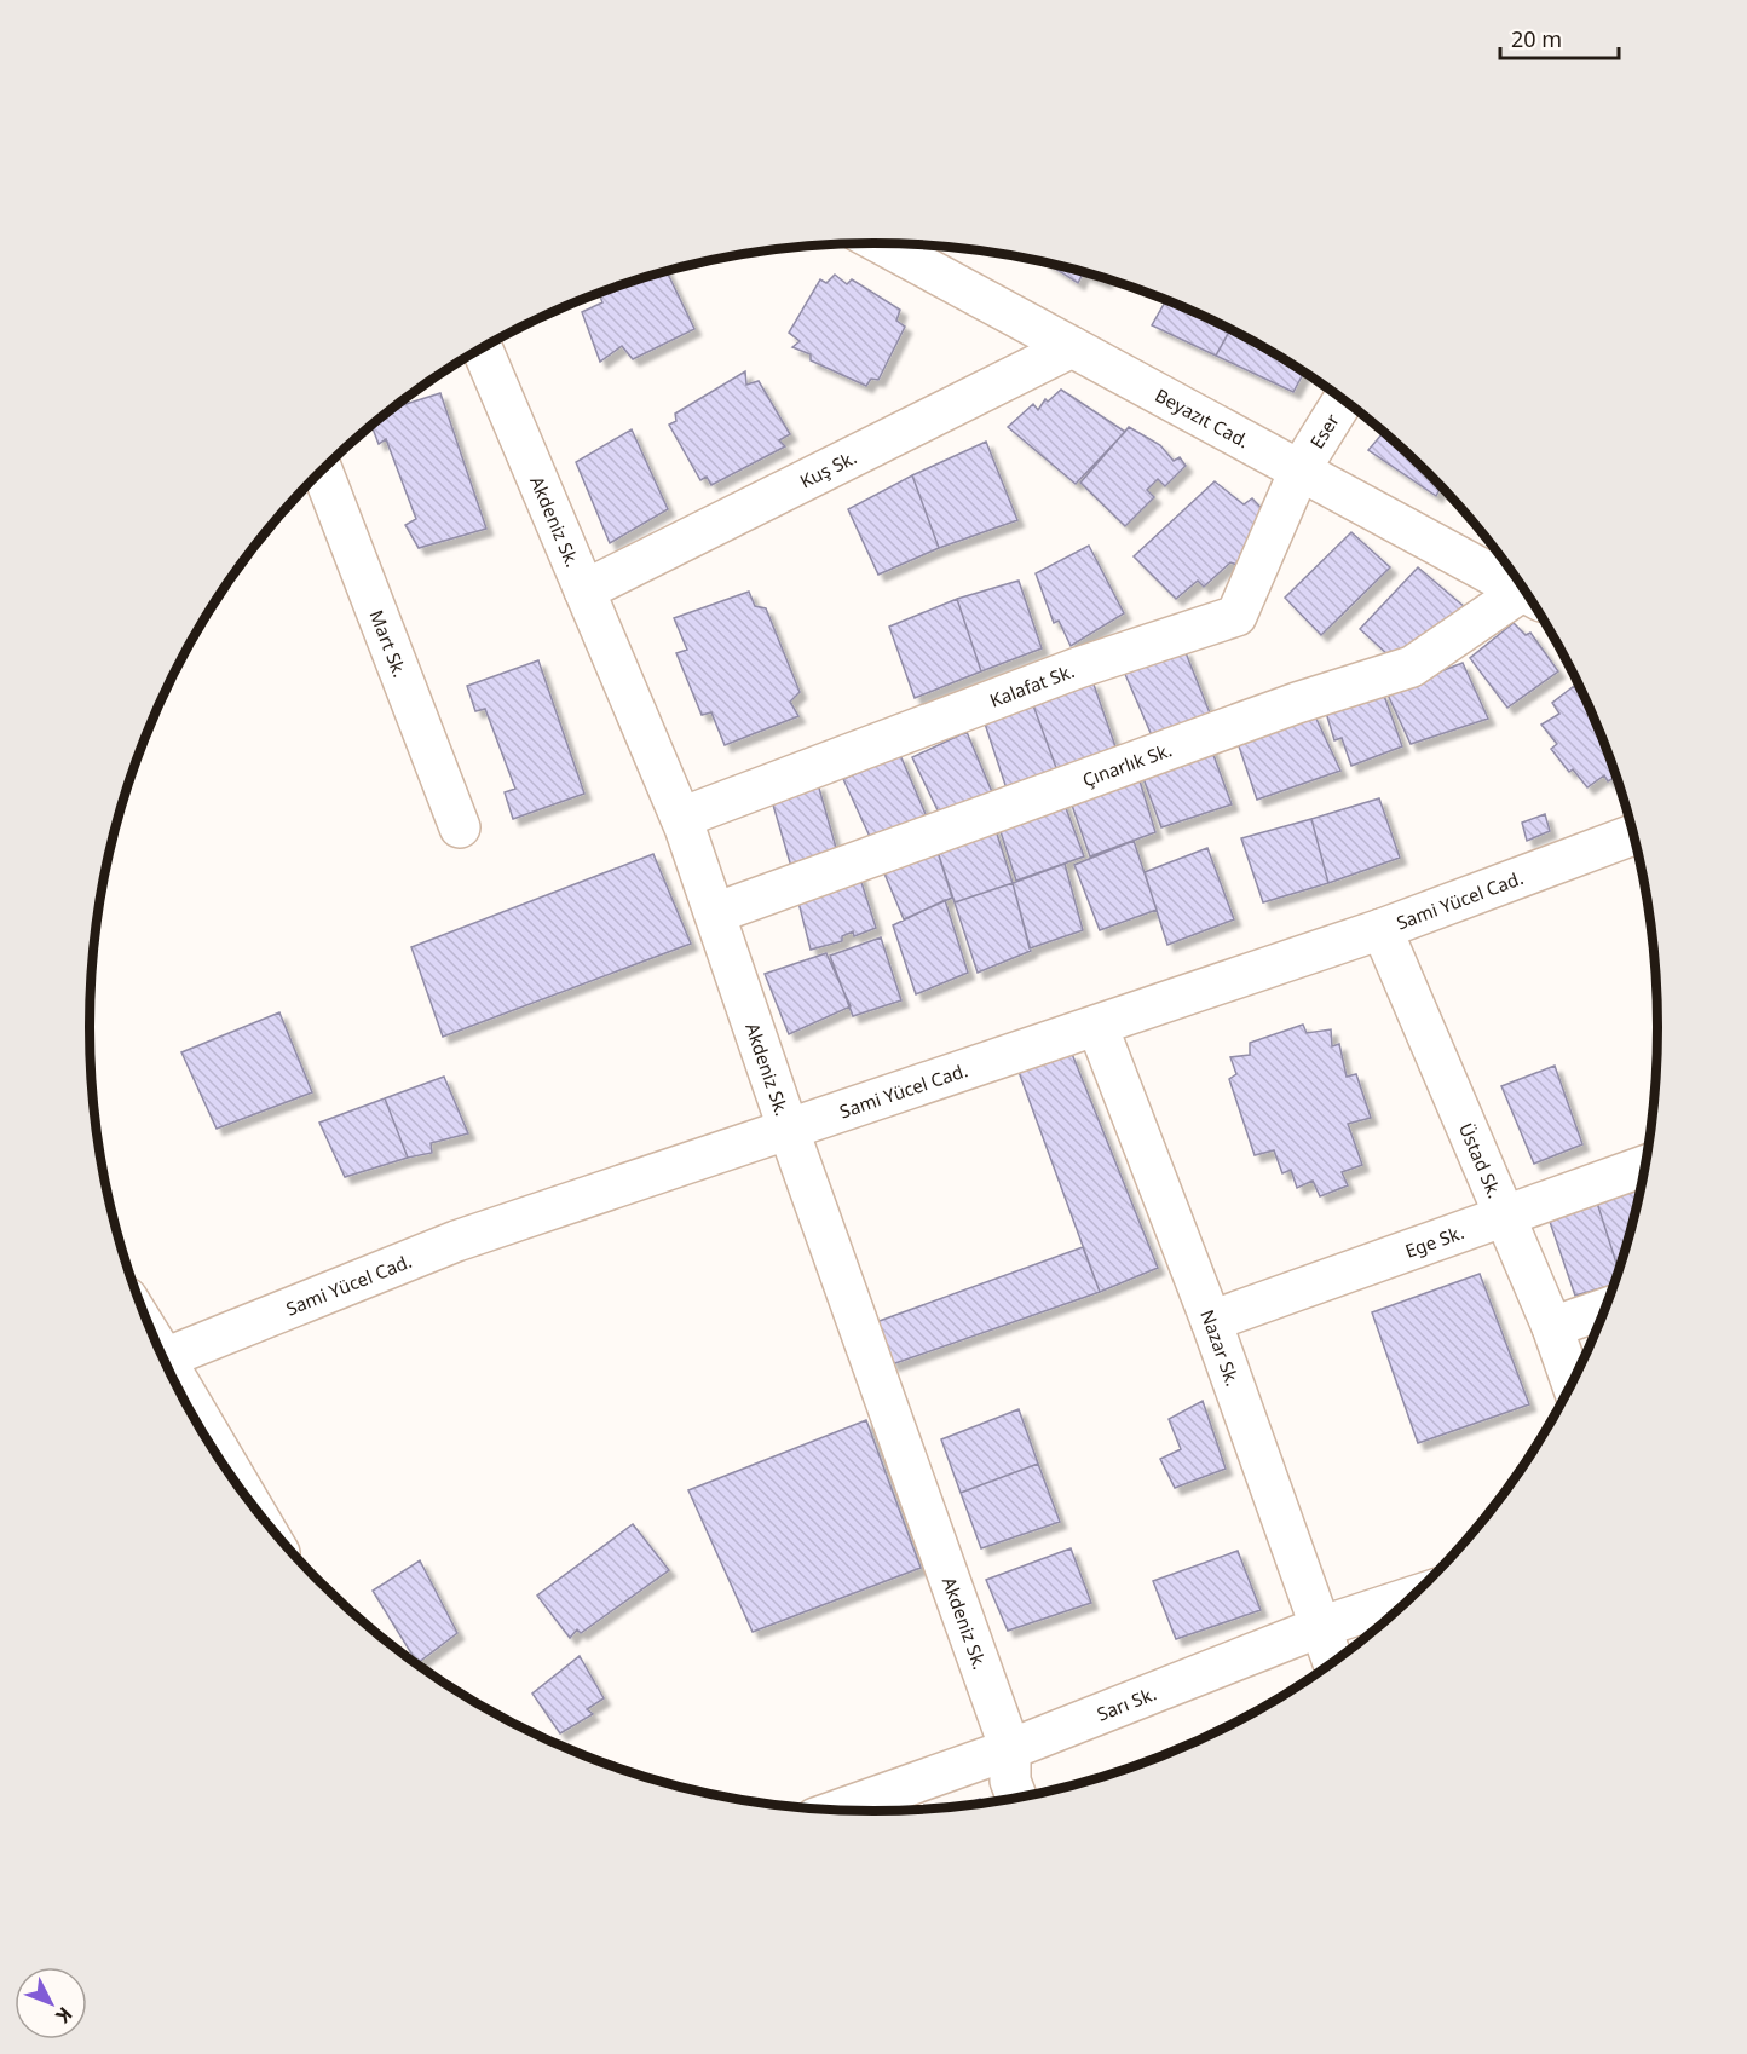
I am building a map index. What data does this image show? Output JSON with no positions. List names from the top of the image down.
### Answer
{
  "streets": {
    "street": [
      "Beyazıt Cad.",
      "Eser",
      "Kuş Sk.",
      "Akdeniz Sk.",
      "Mart Sk.",
      "Kalafat Sk.",
      "Çınarlık Sk.",
      "Sami Yücel Cad.",
      "Üstad Sk.",
      "Ege Sk.",
      "Nazar Sk.",
      "Sarı Sk."
    ]
  },
  "crossings": [
    ["Beyazıt Cad.", "Eser"],
    ["Beyazıt Cad.", "Kuş Sk."],
    ["Beyazıt Cad.", "Kalafat Sk."],
    ["Eser", "Kalafat Sk."],
    ["Kuş Sk.", "Akdeniz Sk."],
    ["Akdeniz Sk.", "Kalafat Sk."],
    ["Akdeniz Sk.", "Çınarlık Sk."],
    ["Akdeniz Sk.", "Sami Yücel Cad."],
    ["Akdeniz Sk.", "Sarı Sk."],
    ["Sami Yücel Cad.", "Üstad Sk."],
    ["Sami Yücel Cad.", "Nazar Sk."],
    ["Üstad Sk.", "Ege Sk."],
    ["Ege Sk.", "Nazar Sk."],
    ["Nazar Sk.", "Sarı Sk."]
  ],
  "scale_bar": "20 m",
  "north": "bottom right"
}
